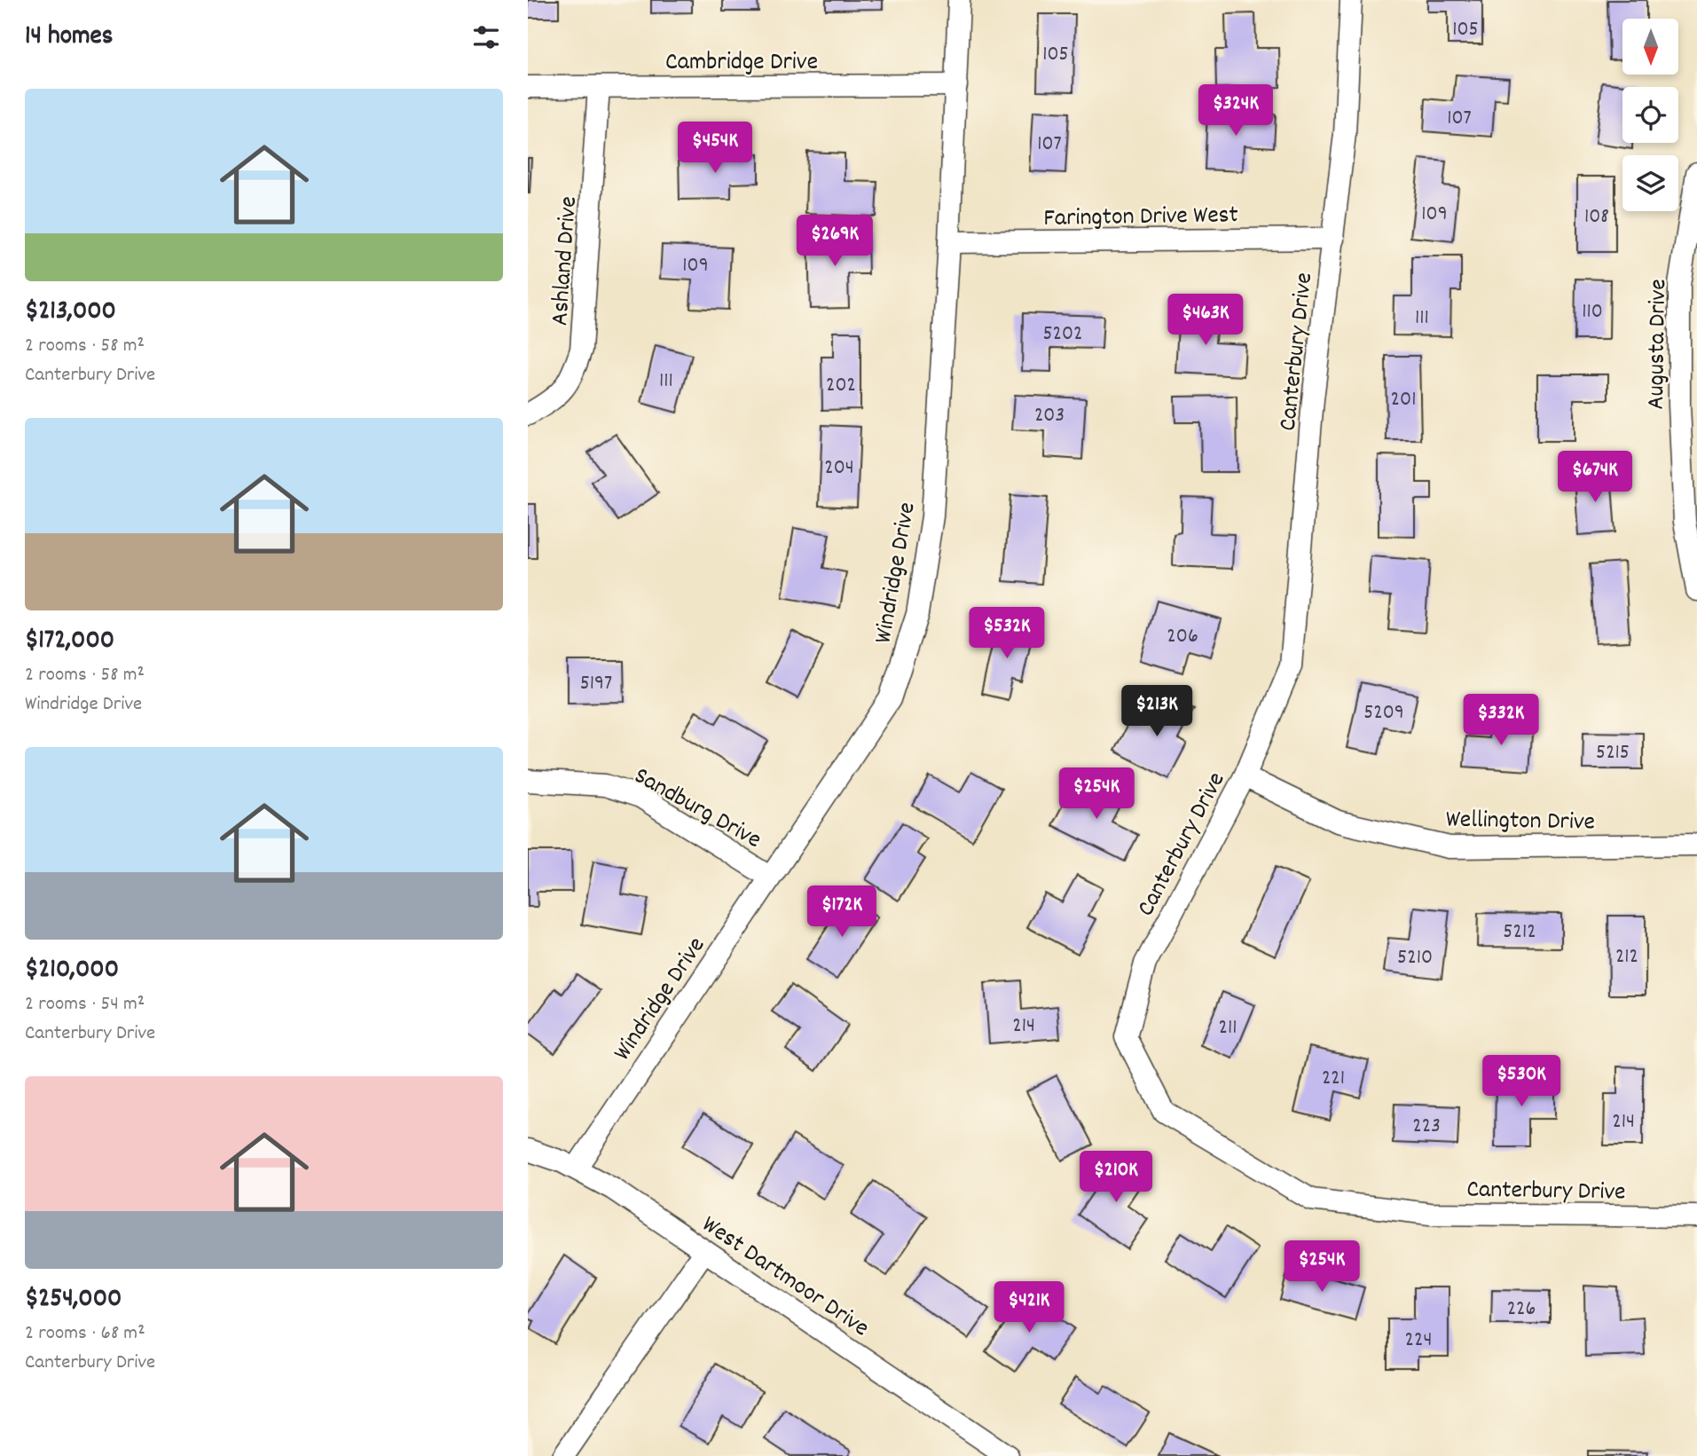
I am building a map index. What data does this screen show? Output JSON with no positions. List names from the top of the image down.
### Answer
{
  "streets": {
    "street": [
      "Cambridge Drive",
      "Farington Drive West",
      "Ashland Drive",
      "Augusta Drive",
      "Canterbury Drive",
      "Windridge Drive",
      "Sandburg Drive",
      "Wellington Drive",
      "West Dartmoor Drive"
    ]
  },
  "crossings": [
    ["Cambridge Drive", "Ashland Drive"],
    ["Cambridge Drive", "Windridge Drive"],
    ["Farington Drive West", "Canterbury Drive"],
    ["Farington Drive West", "Windridge Drive"],
    ["Canterbury Drive", "Wellington Drive"],
    ["Windridge Drive", "Sandburg Drive"],
    ["Windridge Drive", "West Dartmoor Drive"]
  ],
  "house_numbers": [
    "105",
    "105",
    "107",
    "107",
    "109",
    "108",
    "109",
    "110",
    "111",
    "5202",
    "111",
    "202",
    "201",
    "203",
    "204",
    "206",
    "5197",
    "5209",
    "5215",
    "5212",
    "212",
    "5210",
    "214",
    "211",
    "221",
    "214",
    "223",
    "226",
    "224"
  ],
  "north": "bottom",
  "page": {
    "heading": "14 homes",
    "list": [
      {
        "name": "$213,000",
        "note": "2 rooms · 58 m² · Canterbury Drive"
      },
      {
        "name": "$172,000",
        "note": "2 rooms · 58 m² · Windridge Drive"
      },
      {
        "name": "$210,000",
        "note": "2 rooms · 54 m² · Canterbury Drive"
      },
      {
        "name": "$254,000",
        "note": "2 rooms · 68 m² · Canterbury Drive"
      }
    ],
    "price": [
      "$324K",
      "$454K",
      "$269K",
      "$463K",
      "$674K",
      "$532K",
      "$213K",
      "$332K",
      "$254K",
      "$172K",
      "$530K",
      "$210K",
      "$254K",
      "$421K"
    ]
  }
}
